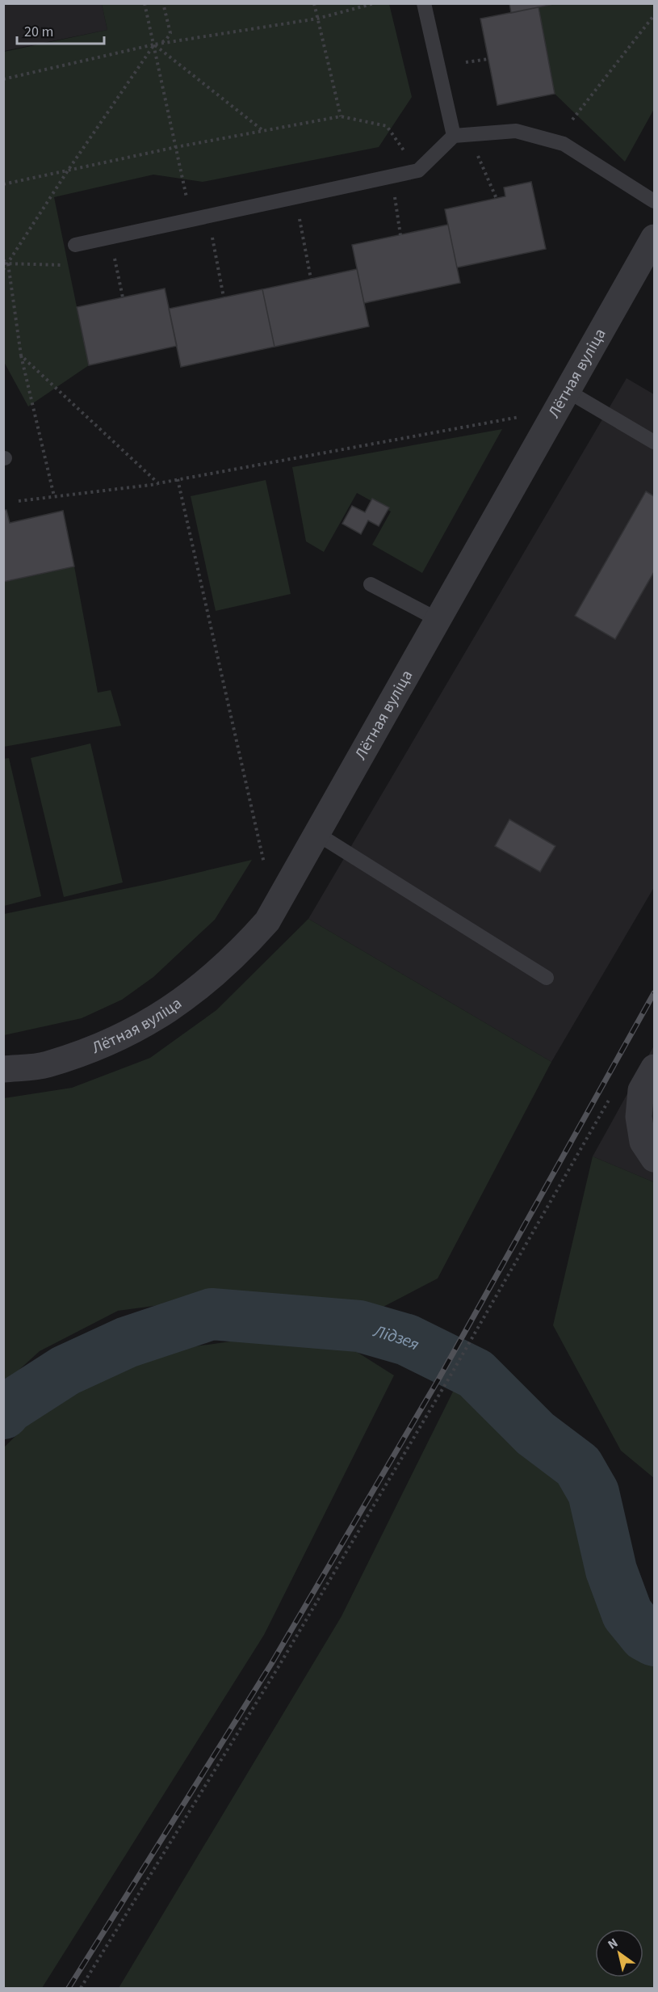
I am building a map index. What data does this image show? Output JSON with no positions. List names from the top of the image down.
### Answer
{
  "streets": {
    "street": ["Лётная вуліца"]
  },
  "water": ["Лідзея"],
  "scale_bar": "20 m",
  "north": "top left"
}
